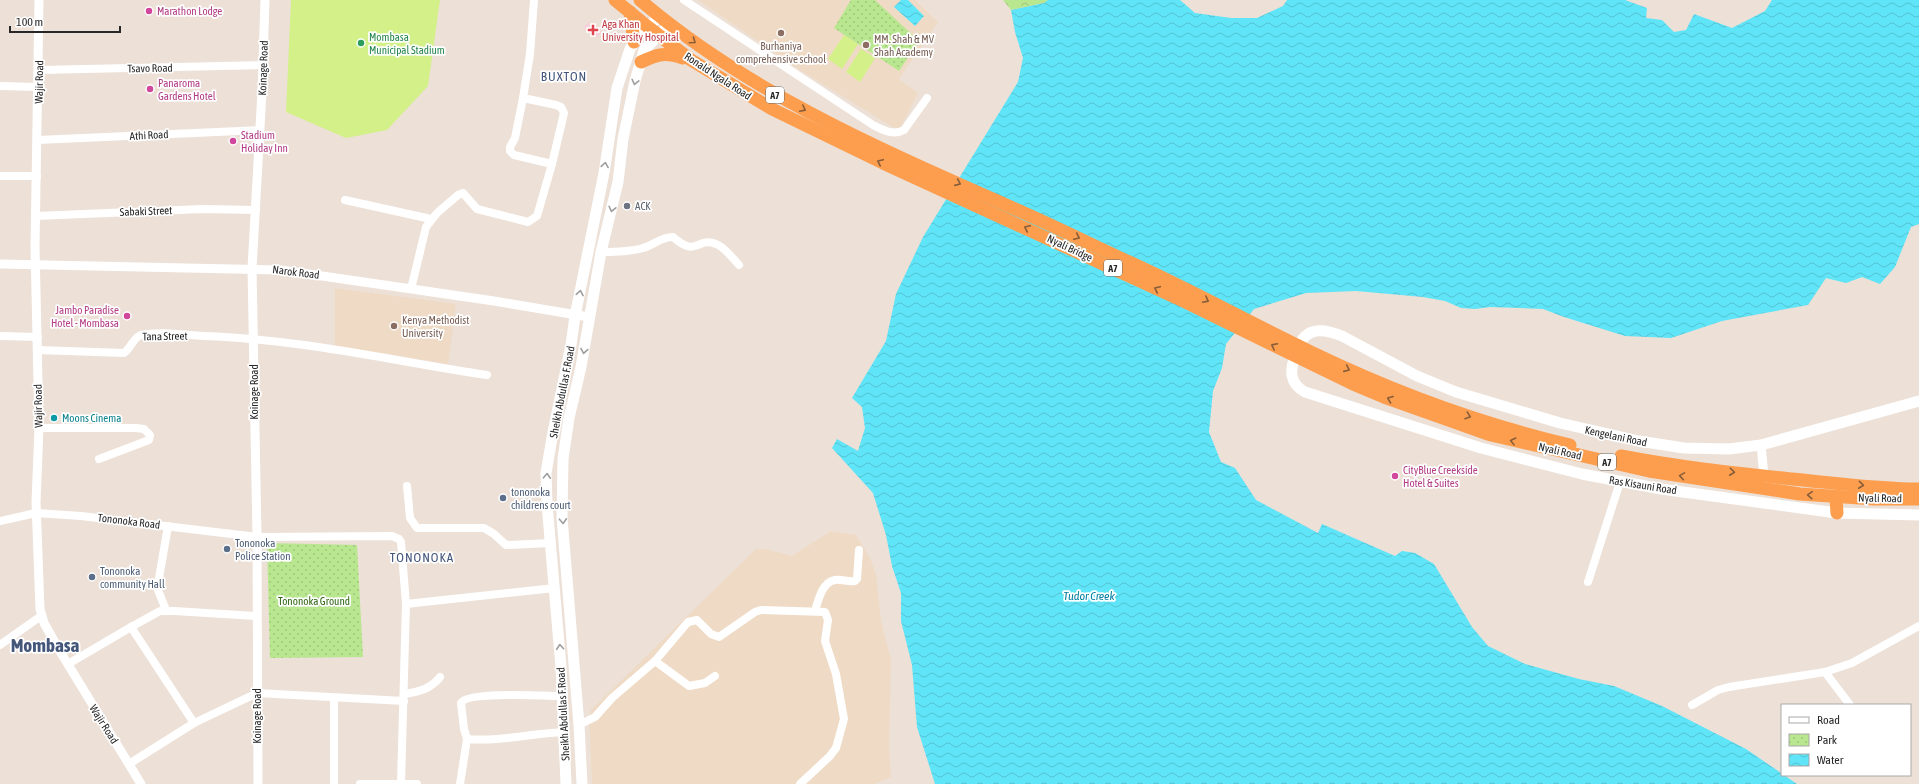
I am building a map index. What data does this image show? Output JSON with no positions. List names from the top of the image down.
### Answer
{
  "streets": {
    "highway": [
      "Ronald Ngala Road",
      "A7",
      "Nyali Bridge",
      "Nyali Road"
    ],
    "main road": ["Sheikh Abdullas F.Road", "Kengelani Road", "Ras Kisauni Road"],
    "street": [
      "Tsavo Road",
      "Koinage Road",
      "Wajir Road",
      "Athi Road",
      "Sabaki Street",
      "Narok Road",
      "Tana Street",
      "Tononoka Road"
    ]
  },
  "crossings": [
    ["Tsavo Road", "Koinage Road"],
    ["Tsavo Road", "Wajir Road"],
    ["Koinage Road", "Athi Road"],
    ["Koinage Road", "Sabaki Street"],
    ["Koinage Road", "Narok Road"],
    ["Koinage Road", "Tana Street"],
    ["Koinage Road", "Tononoka Road"],
    ["Ronald Ngala Road", "Nyali Bridge"],
    ["Ronald Ngala Road", "Sheikh Abdullas F.Road"],
    ["Wajir Road", "Athi Road"],
    ["Wajir Road", "Sabaki Street"],
    ["Wajir Road", "Narok Road"],
    ["Wajir Road", "Tana Street"],
    ["Wajir Road", "Tononoka Road"],
    ["Nyali Bridge", "Nyali Road"],
    ["Narok Road", "Sheikh Abdullas F.Road"],
    ["Kengelani Road", "Ras Kisauni Road"]
  ],
  "districts": ["BUXTON", "TONONOKA", "Mombasa"],
  "water": ["Tudor Creek"],
  "parks": ["Tononoka Ground"],
  "places": {
    "other": [
      "Marathon Lodge",
      "Burhaniya comprehensive school",
      "Mombasa Municipal Stadium",
      "MM. Shah & MV Shah Academy",
      "Panaroma Gardens Hotel",
      "Stadium Holiday Inn",
      "ACK",
      "Jambo Paradise Hotel - Mombasa",
      "Kenya Methodist University",
      "Moons Cinema",
      "CityBlue Creekside Hotel & Suites",
      "tononoka childrens court",
      "Tononoka Police Station",
      "Tononoka community Hall"
    ],
    "health": ["Aga Khan University Hospital"]
  },
  "legend": ["Road", "Park", "Water"],
  "scale_bar": "100 m"
}
